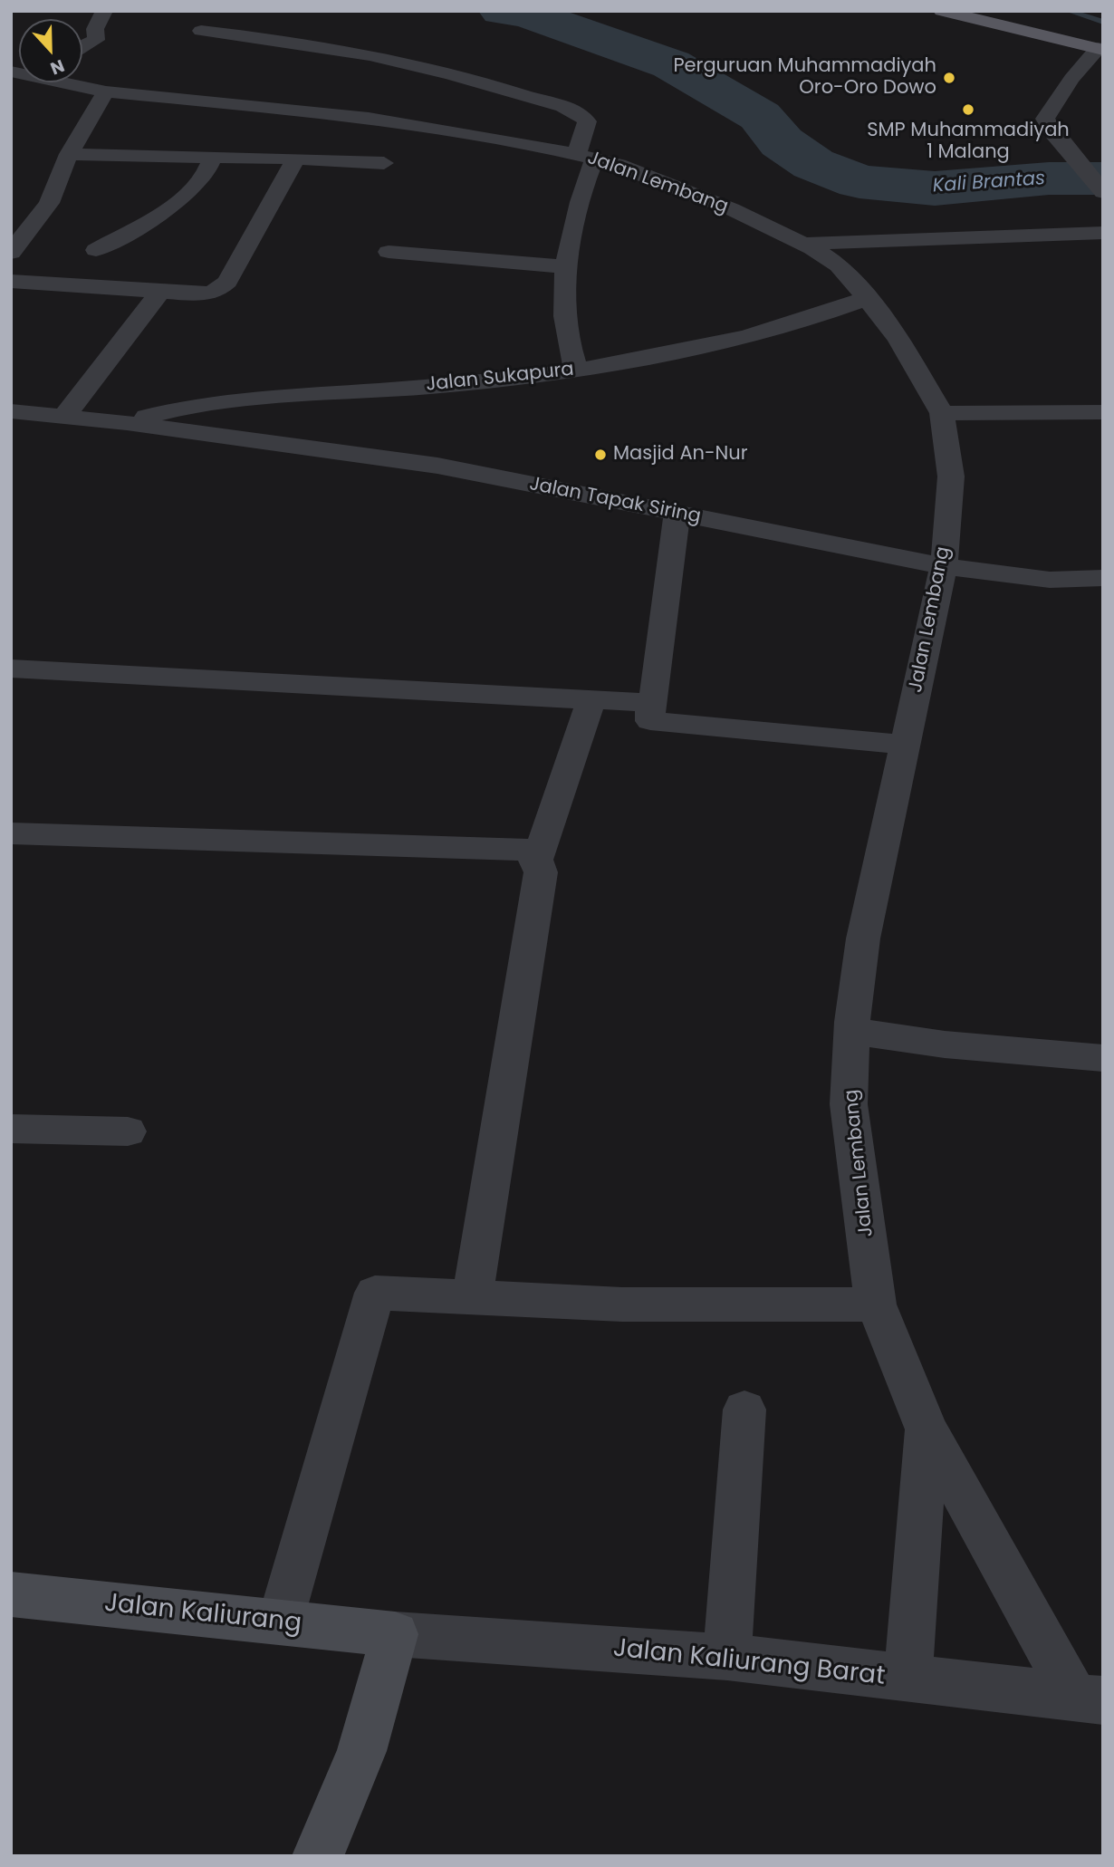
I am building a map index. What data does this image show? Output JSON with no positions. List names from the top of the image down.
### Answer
{
  "streets": {
    "main road": ["Jalan Kaliurang"],
    "street": [
      "Jalan Lembang",
      "Jalan Sukapura",
      "Jalan Tapak Siring",
      "Jalan Kaliurang Barat"
    ]
  },
  "crossings": [
    ["Jalan Lembang", "Jalan Sukapura"],
    ["Jalan Lembang", "Jalan Tapak Siring"],
    ["Jalan Lembang", "Jalan Kaliurang Barat"],
    ["Jalan Sukapura", "Jalan Tapak Siring"],
    ["Jalan Kaliurang", "Jalan Kaliurang Barat"]
  ],
  "water": ["Kali Brantas"],
  "places": ["Perguruan Muhammadiyah Oro-Oro Dowo", "SMP Muhammadiyah 1 Malang", "Masjid An-Nur"],
  "north": "bottom"
}
